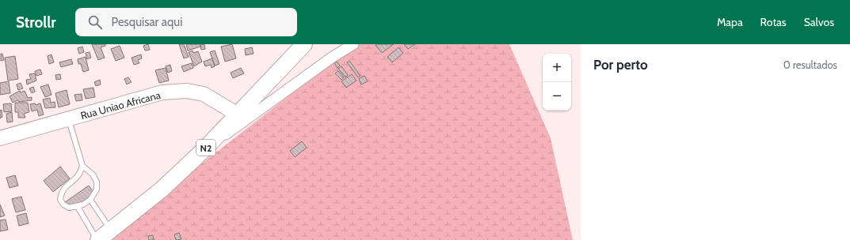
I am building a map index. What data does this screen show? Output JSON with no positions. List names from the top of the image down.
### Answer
{
  "streets": {
    "main road": ["Rua Uniao Africana", "N2"]
  },
  "crossings": [
    ["Rua Uniao Africana", "N2"]
  ],
  "page": {
    "header": "Strollr",
    "search": "Pesquisar aqui",
    "nav": ["Mapa", "Rotas", "Salvos"],
    "heading": ["Por perto", "0 resultados"],
    "map_buttons": ["+", "−"]
  }
}
